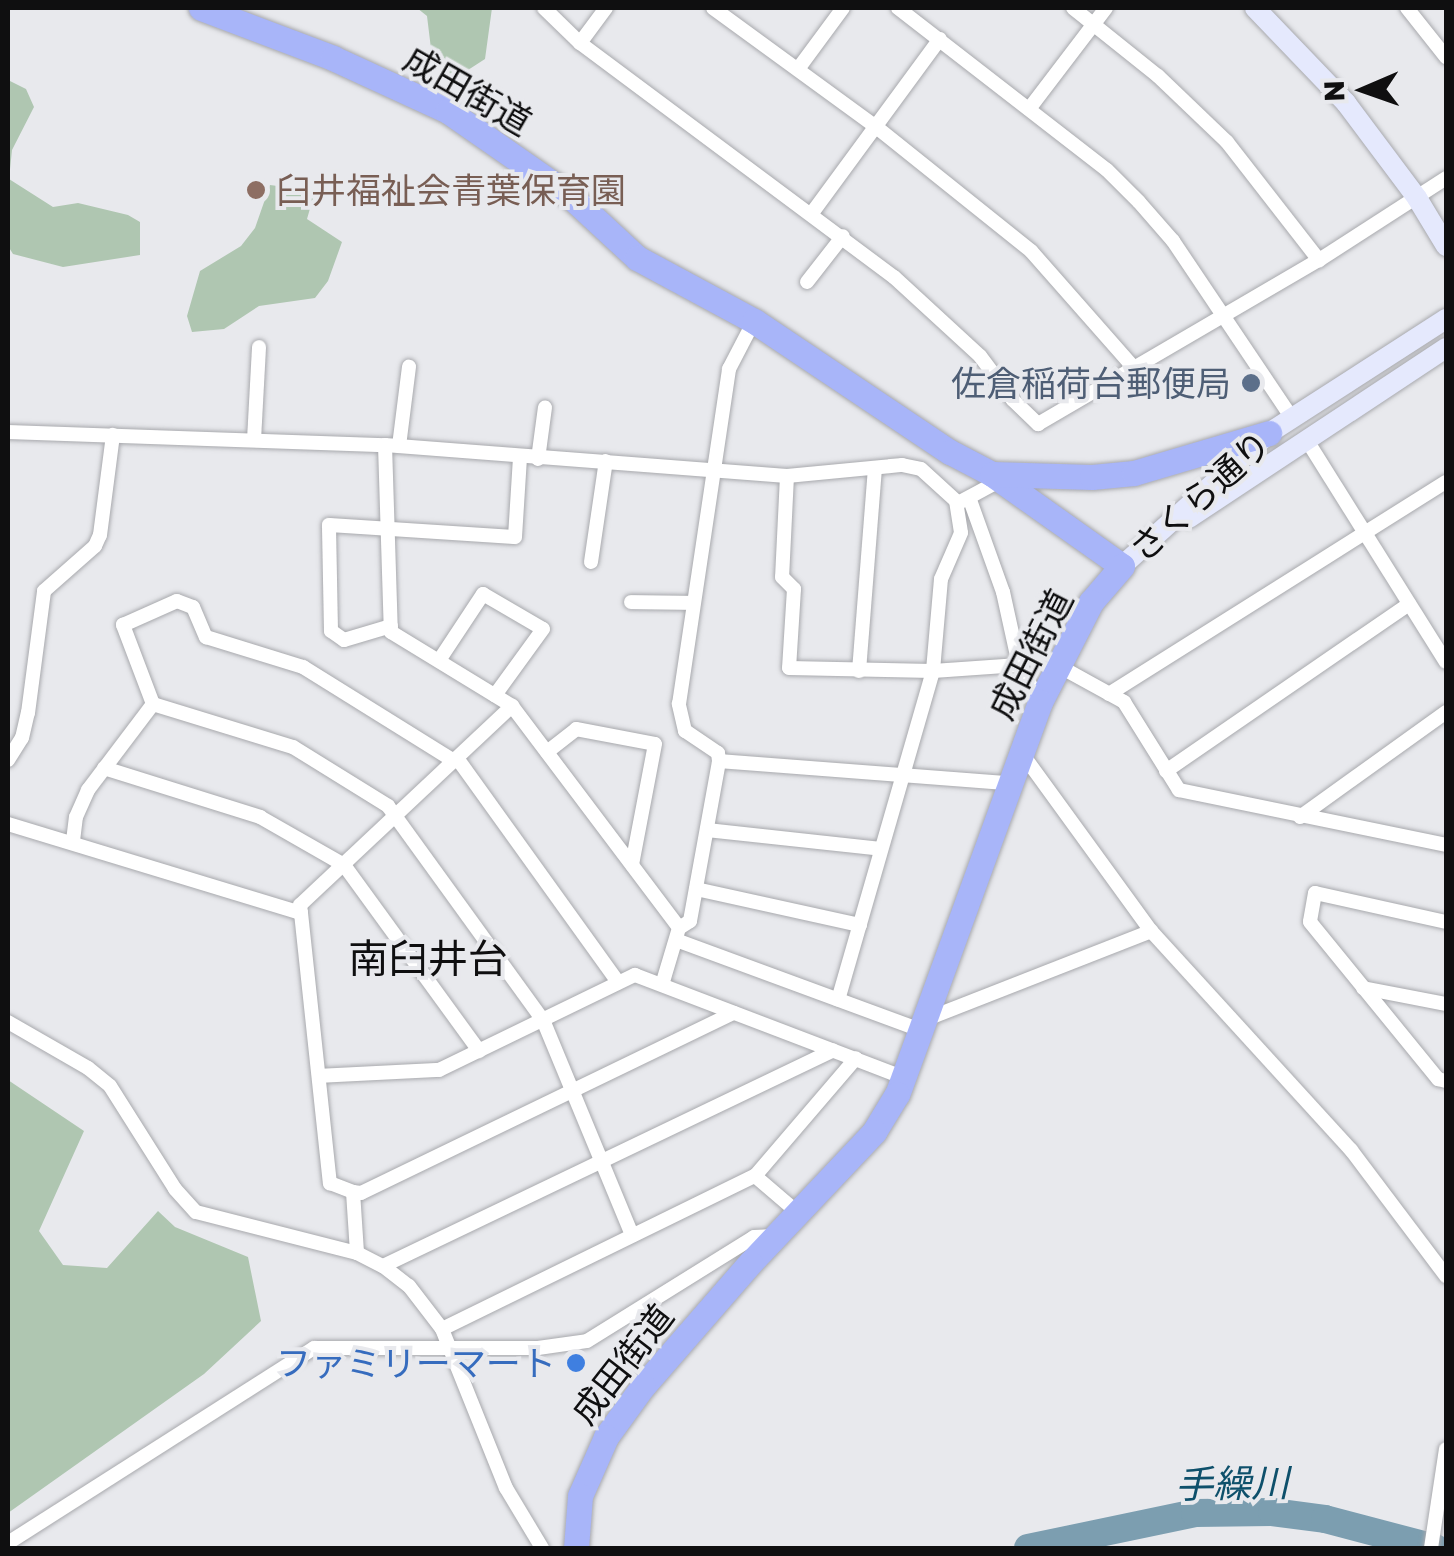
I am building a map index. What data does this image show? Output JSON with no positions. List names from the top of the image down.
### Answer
{
  "streets": {
    "highway": ["成田街道"],
    "street": ["さくら通り"]
  },
  "crossings": [
    ["成田街道", "さくら通り"]
  ],
  "districts": ["南臼井台"],
  "water": ["手繰川"],
  "places": ["臼井福祉会青葉保育園", "佐倉稲荷台郵便局", "ファミリーマート"],
  "north": "left"
}
